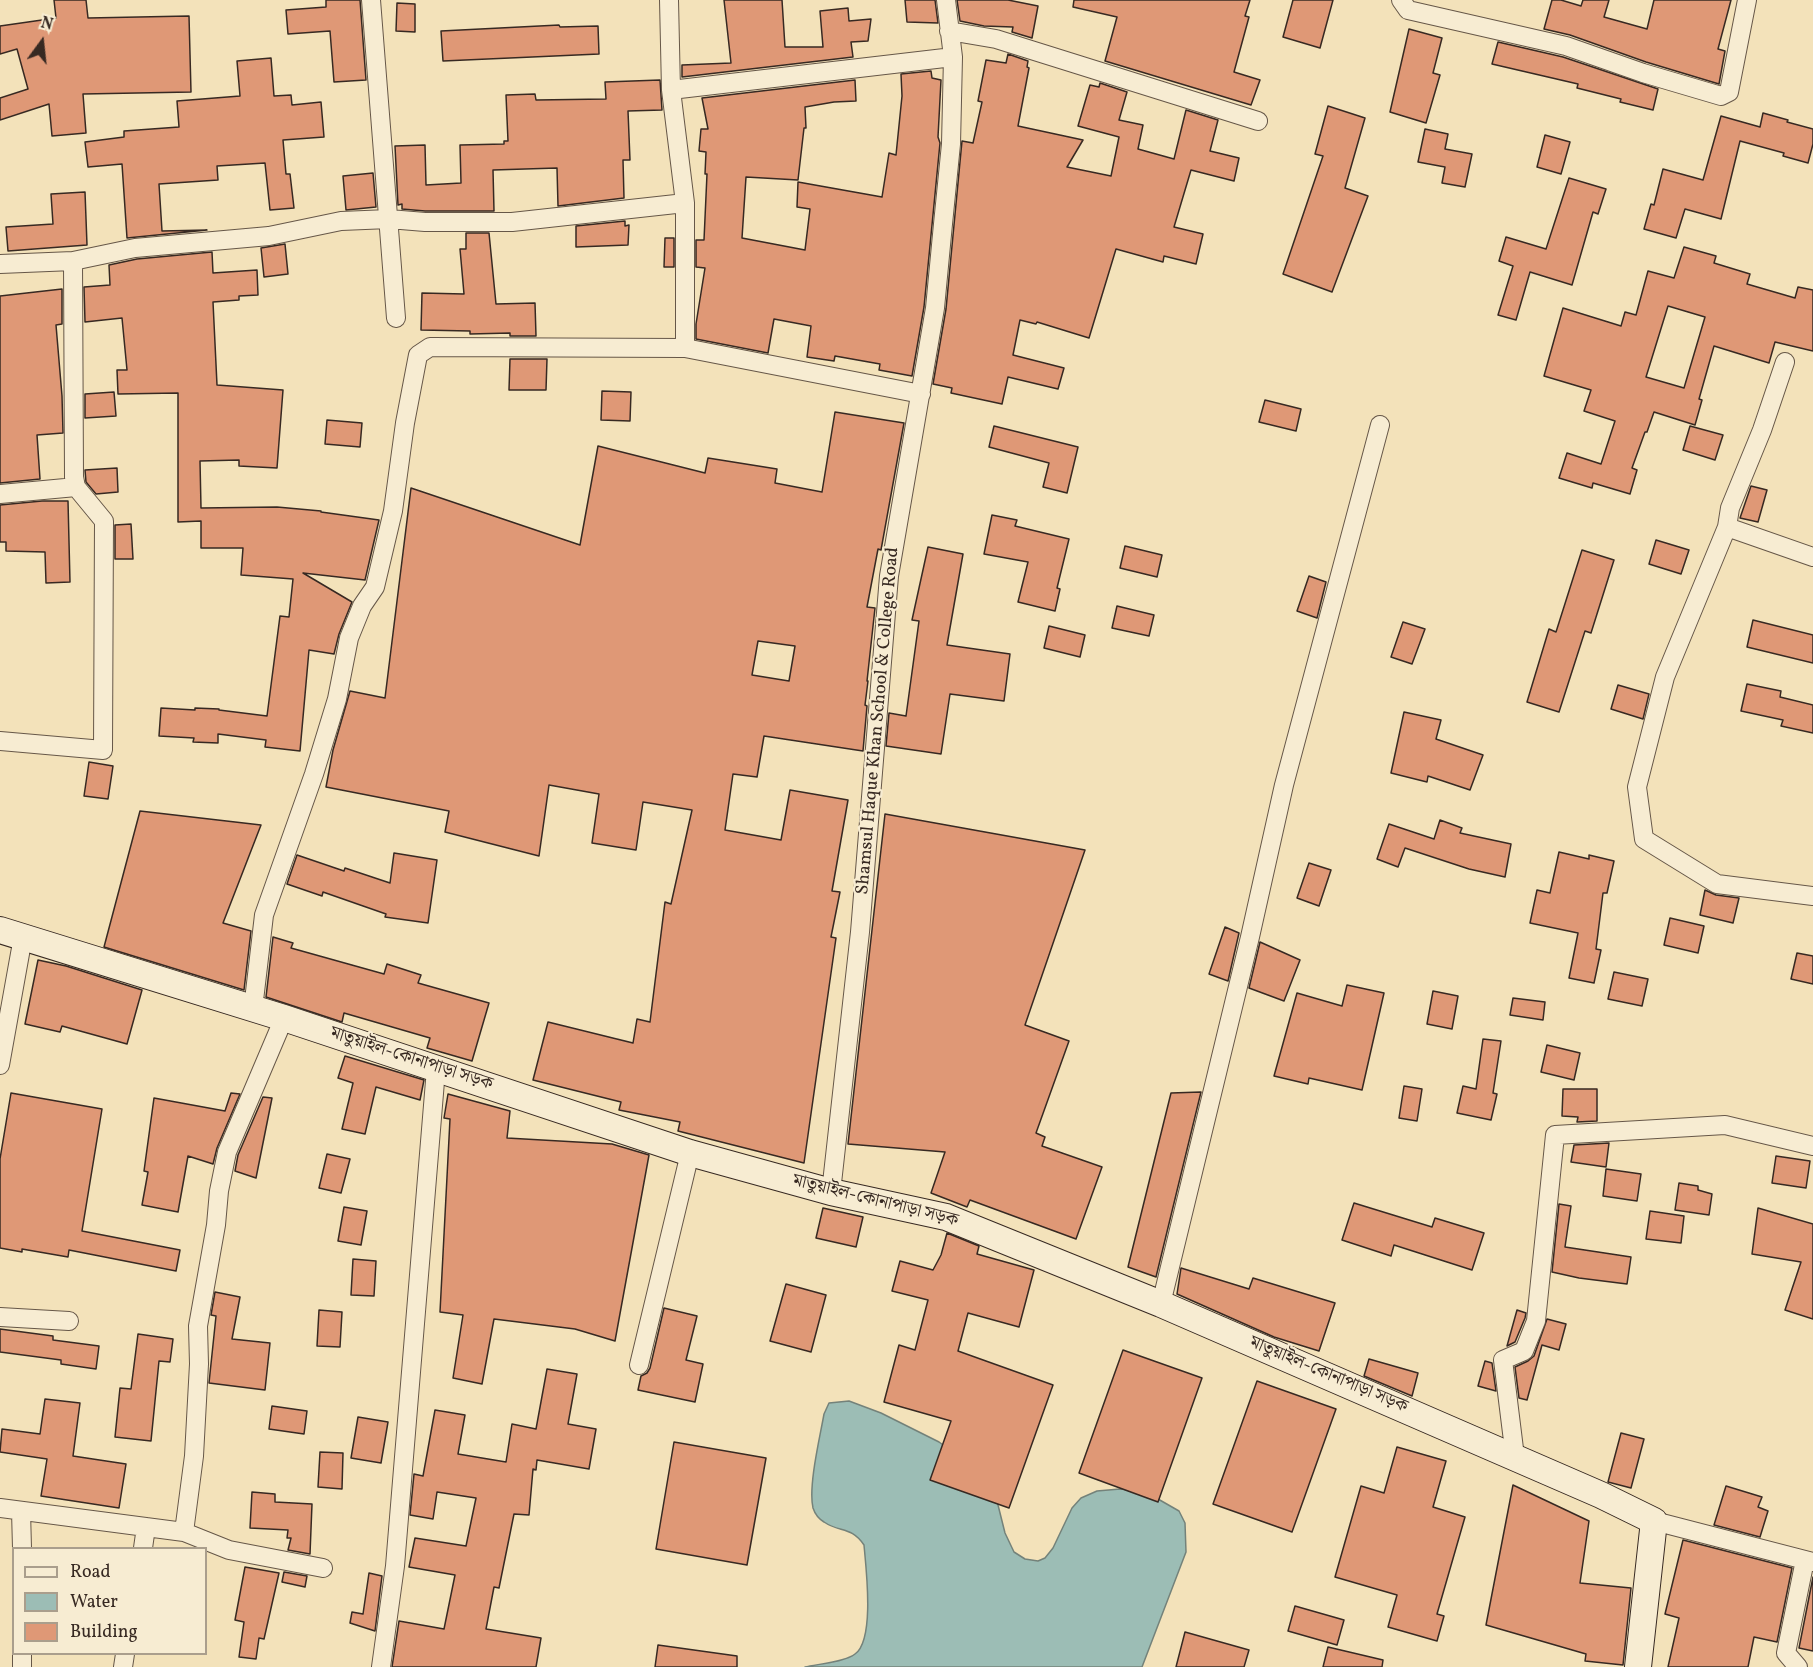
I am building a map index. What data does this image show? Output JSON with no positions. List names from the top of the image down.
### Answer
{
  "streets": {
    "main road": ["মাতুয়াইল-কোনাপাড়া সড়ক"],
    "street": ["Shamsul Haque Khan School & College Road"]
  },
  "crossings": [
    ["Shamsul Haque Khan School & College Road", "মাতুয়াইল-কোনাপাড়া সড়ক"]
  ],
  "legend": ["Road", "Water", "Building"],
  "north": "top"
}
